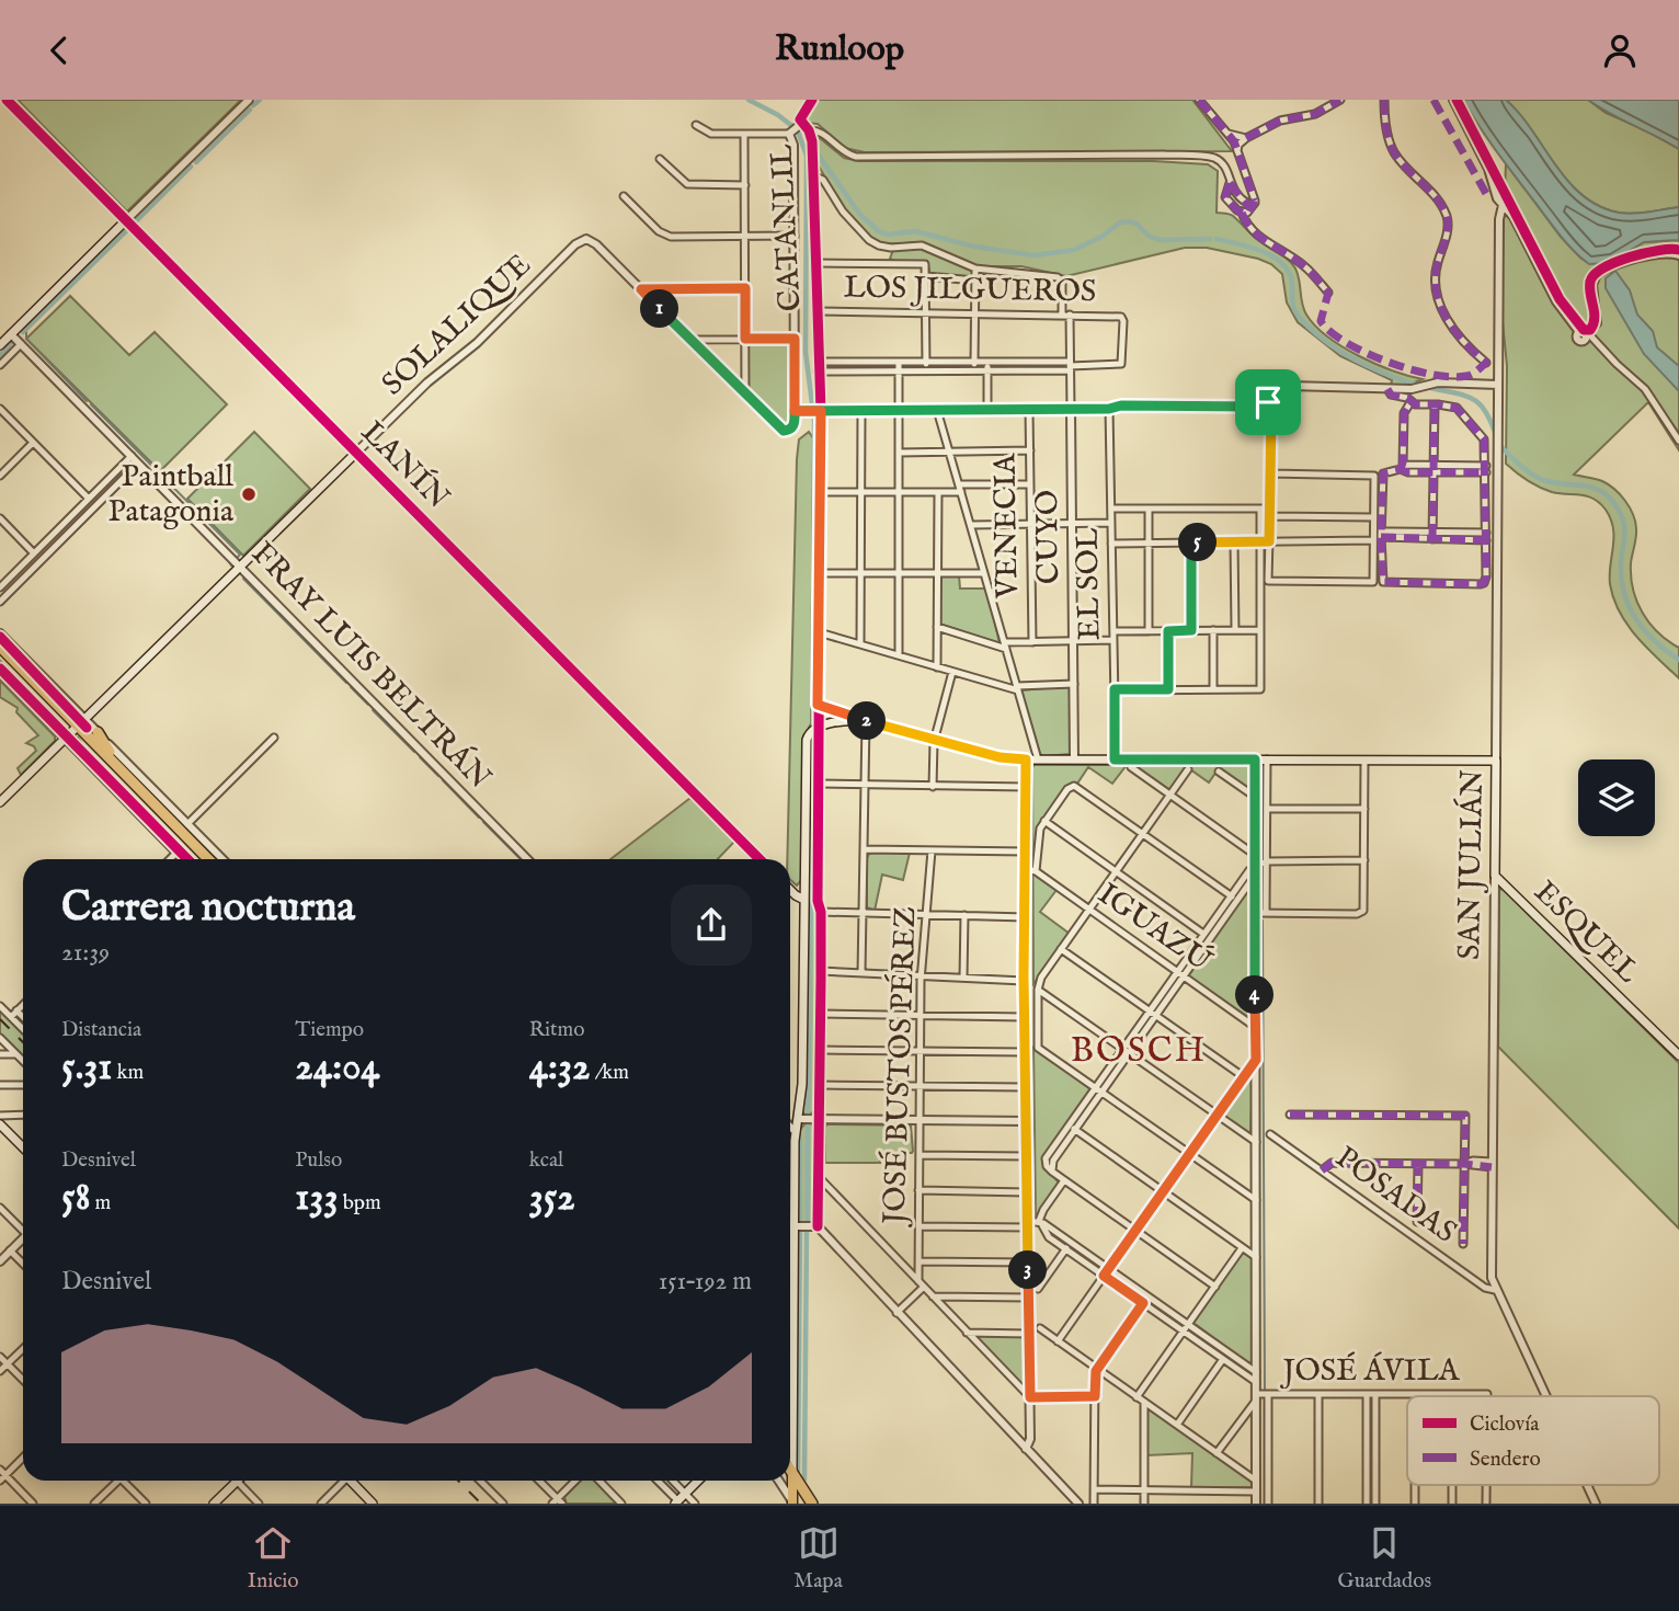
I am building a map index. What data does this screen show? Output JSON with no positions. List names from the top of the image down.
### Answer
{
  "streets": {
    "main road": [
      "SOLALIQUE",
      "LANÍN",
      "SAN JULIÁN",
      "ESQUEL"
    ],
    "street": [
      "CATANLIL",
      "LOS JILGUEROS",
      "VENECIA",
      "CUYO",
      "EL SOL",
      "FRAY LUIS BELTRÁN",
      "IGUAZÚ",
      "JOSÉ BUSTOS PÉREZ",
      "POSADAS",
      "JOSÉ ÁVILA"
    ]
  },
  "crossings": [
    ["CATANLIL", "LOS JILGUEROS"],
    ["LOS JILGUEROS", "CUYO"],
    ["SOLALIQUE", "LANÍN"],
    ["SOLALIQUE", "FRAY LUIS BELTRÁN"],
    ["SAN JULIÁN", "ESQUEL"],
    ["SAN JULIÁN", "POSADAS"]
  ],
  "districts": ["BOSCH"],
  "places": ["Paintball Patagonia"],
  "legend": ["Ciclovía", "Sendero"],
  "page": {
    "header": "Runloop",
    "pins": [
      "1",
      "5",
      "2",
      "4",
      "3"
    ],
    "heading": ["Carrera nocturna", "21:39"],
    "stats": [
      ["Distancia", "5.31 km"],
      ["Tiempo", "24:04"],
      ["Ritmo", "4:32 /km"],
      ["Desnivel", "58 m"],
      ["Pulso", "133 bpm"],
      ["kcal", "352"]
    ],
    "chart": ["Desnivel", "151–192 m"],
    "tabs": ["Inicio", "Mapa", "Guardados"]
  }
}
